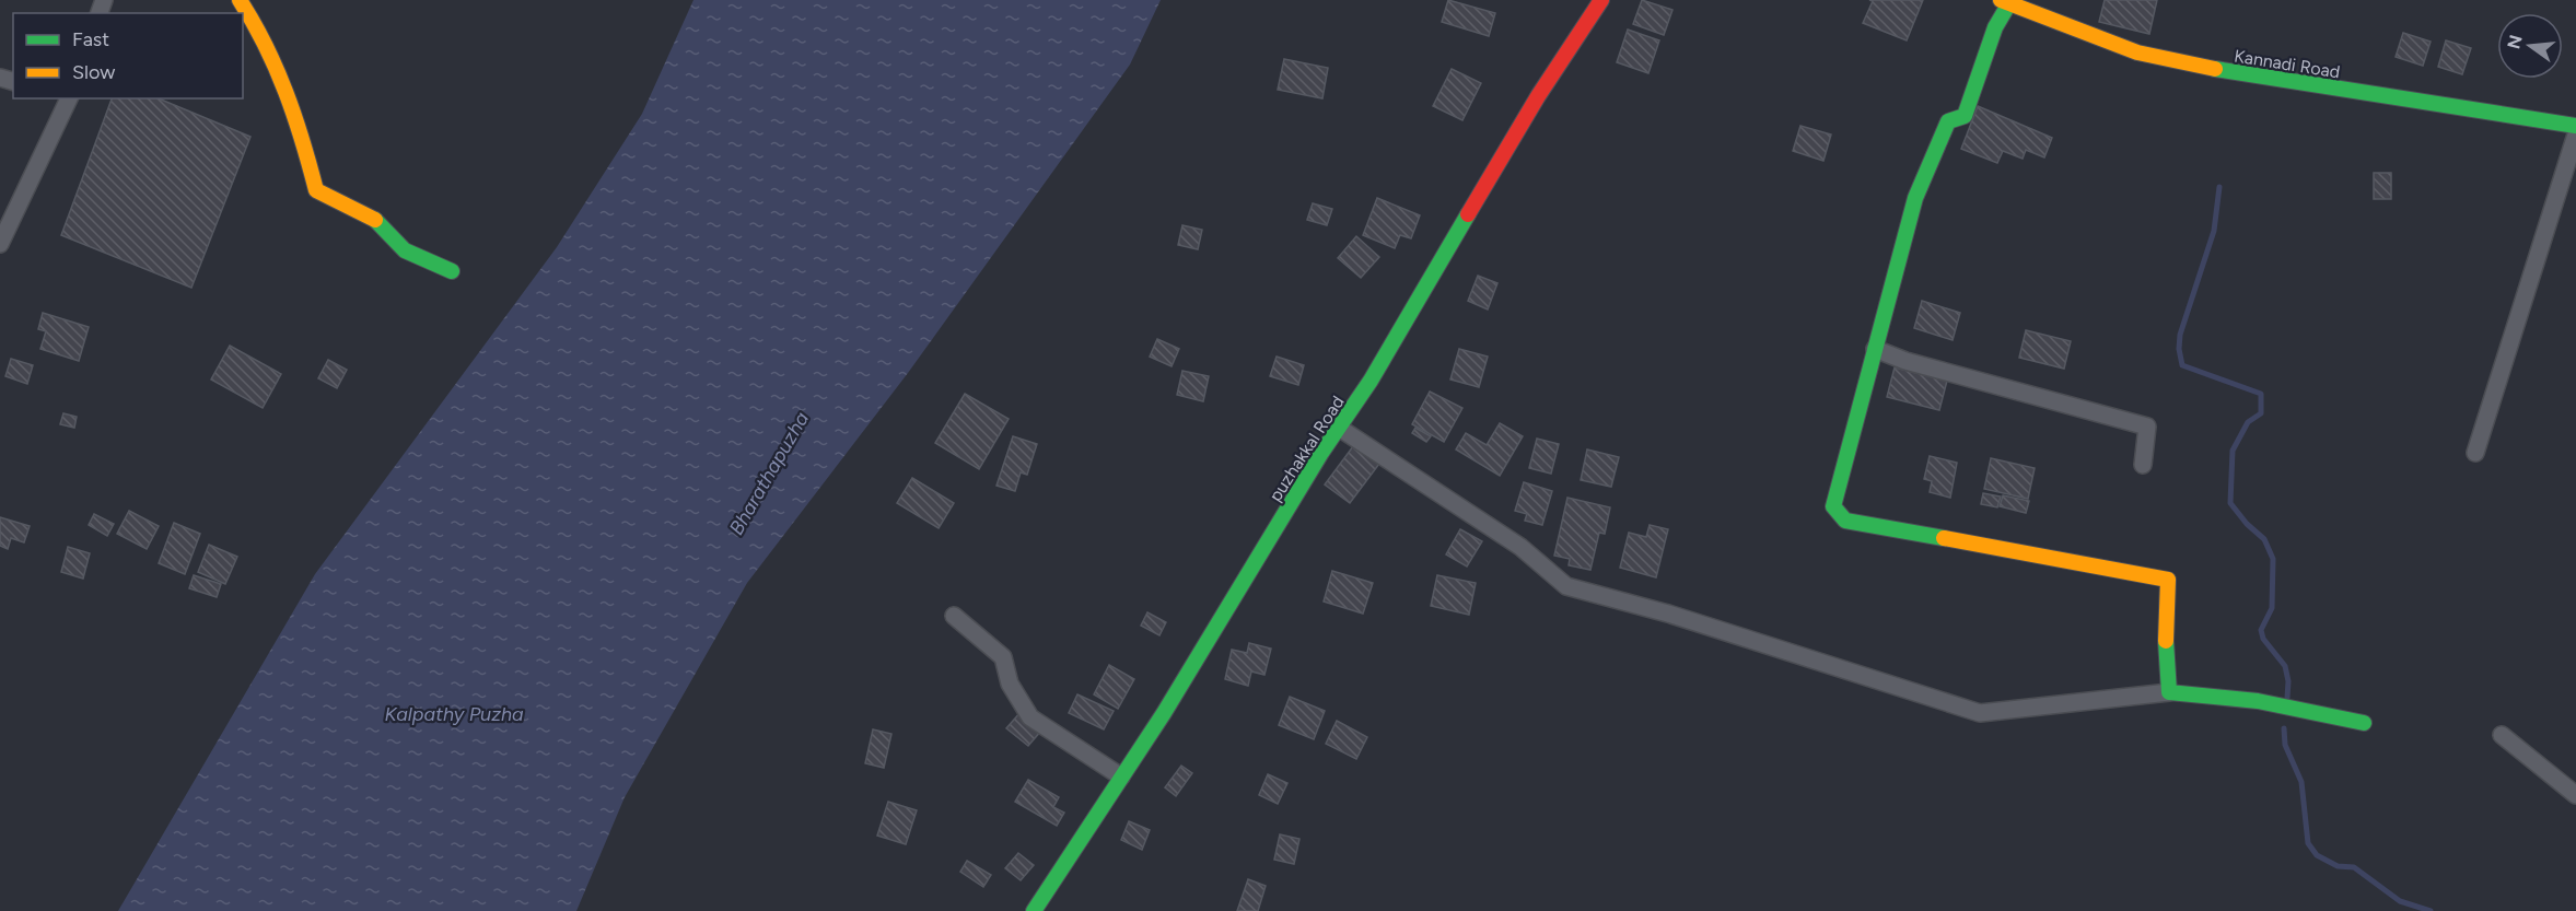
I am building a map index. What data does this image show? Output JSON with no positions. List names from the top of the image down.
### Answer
{
  "streets": {
    "street": ["Kannadi Road", "puzhakkal Road"]
  },
  "water": ["Bharathapuzha", "Kalpathy Puzha"],
  "legend": ["Fast", "Slow"],
  "north": "left"
}
